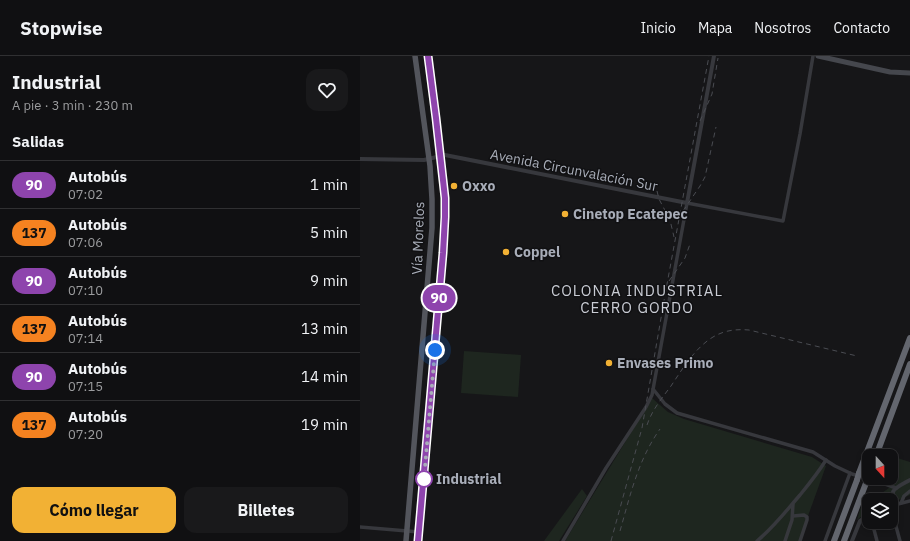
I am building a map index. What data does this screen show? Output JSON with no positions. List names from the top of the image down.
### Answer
{
  "streets": {
    "main road": ["Vía Morelos"],
    "street": ["Avenida Circunvalación Sur"]
  },
  "crossings": [
    ["Avenida Circunvalación Sur", "Vía Morelos"]
  ],
  "districts": ["COLONIA INDUSTRIAL CERRO GORDO"],
  "places": [
    "Oxxo",
    "Cinetop Ecatepec",
    "Coppel",
    "Envases Primo",
    "Industrial"
  ],
  "lines": ["bus line 90"],
  "north": "bottom",
  "page": {
    "header": "Stopwise",
    "nav": [
      "Inicio",
      "Mapa",
      "Nosotros",
      "Contacto"
    ],
    "heading": [
      ["Industrial", "A pie · 3 min · 230 m"],
      "Salidas"
    ],
    "on_map": "90",
    "list": [
      {
        "mark": "90",
        "name": "Autobús",
        "note": "07:02",
        "value": "1 min"
      },
      {
        "mark": "137",
        "name": "Autobús",
        "note": "07:06",
        "value": "5 min"
      },
      {
        "mark": "90",
        "name": "Autobús",
        "note": "07:10",
        "value": "9 min"
      },
      {
        "mark": "137",
        "name": "Autobús",
        "note": "07:14",
        "value": "13 min"
      },
      {
        "mark": "90",
        "name": "Autobús",
        "note": "07:15",
        "value": "14 min"
      },
      {
        "mark": "137",
        "name": "Autobús",
        "note": "07:20",
        "value": "19 min"
      }
    ],
    "buttons": ["Cómo llegar", "Billetes"]
  }
}
